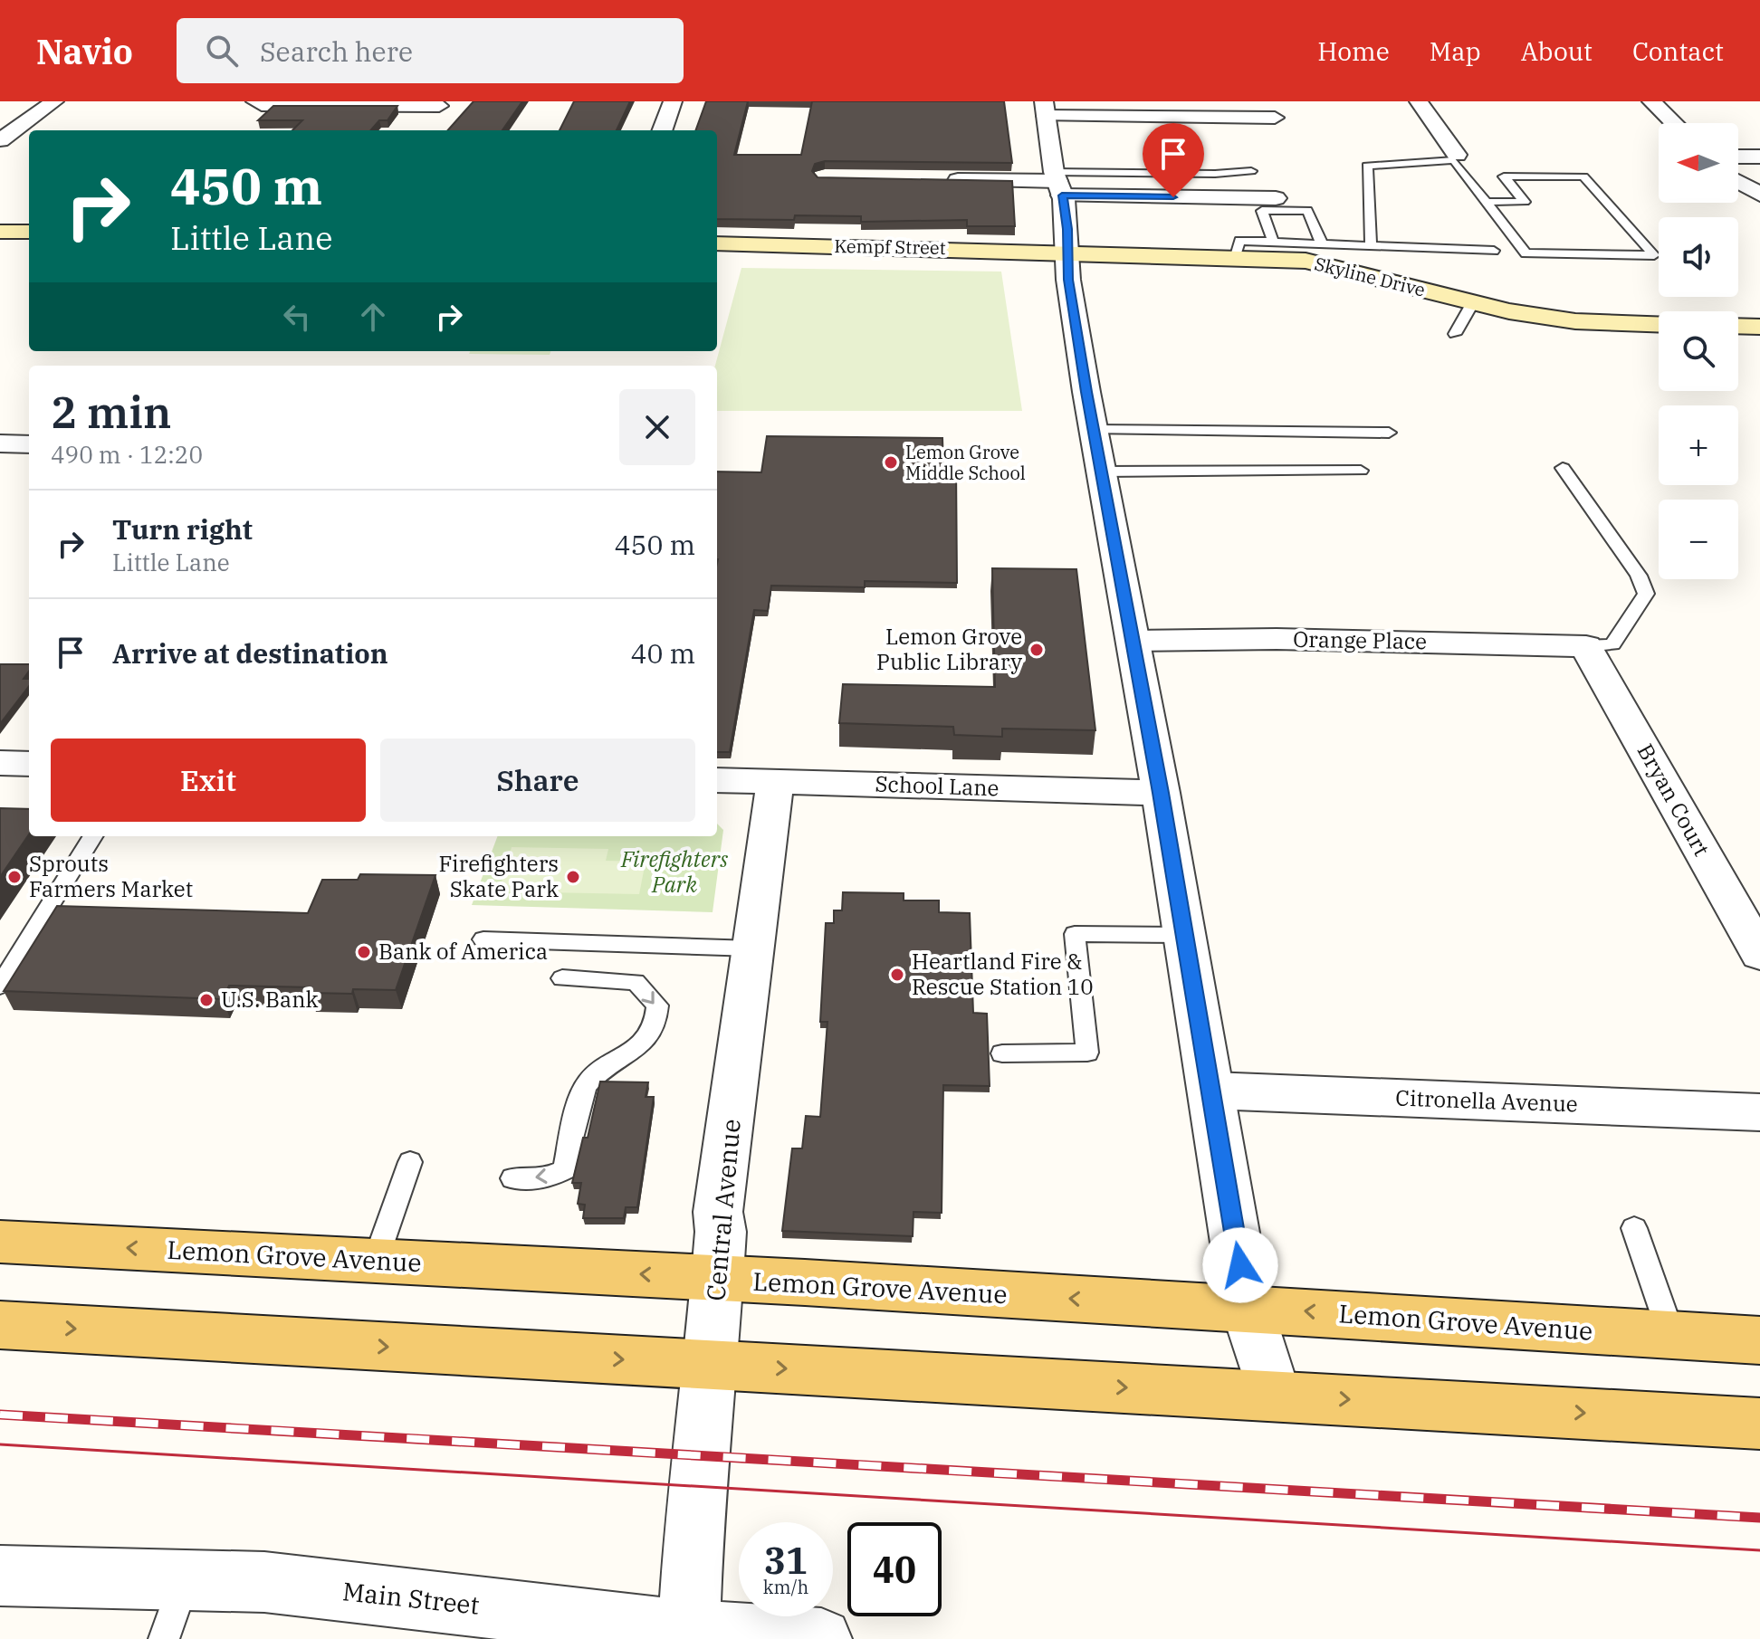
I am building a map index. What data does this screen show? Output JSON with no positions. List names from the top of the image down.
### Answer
{
  "streets": {
    "main road": ["Kempf Street", "Skyline Drive", "Lemon Grove Avenue"],
    "street": [
      "Orange Place",
      "School Lane",
      "Bryan Court",
      "Citronella Avenue",
      "Central Avenue",
      "Main Street"
    ]
  },
  "crossings": [
    ["Kempf Street", "Skyline Drive"],
    ["Orange Place", "Bryan Court"],
    ["School Lane", "Central Avenue"],
    ["Central Avenue", "Lemon Grove Avenue"],
    ["Central Avenue", "Main Street"]
  ],
  "parks": ["Firefighters Park"],
  "places": [
    "Lemon Grove Middle School",
    "Lemon Grove Public Library",
    "Sprouts Farmers Market",
    "Firefighters Skate Park",
    "Bank of America",
    "Heartland Fire & Rescue Station 10",
    "U.S. Bank"
  ],
  "north": "left",
  "page": {
    "header": "Navio",
    "search": "Search here",
    "nav": [
      "Home",
      "Map",
      "About",
      "Contact"
    ],
    "map_buttons": ["+", "−"],
    "turn": ["450 m", "Little Lane"],
    "heading": ["2 min", "490 m · 12:20"],
    "list": [
      {
        "name": "Turn right",
        "note": "Little Lane",
        "value": "450 m"
      },
      {
        "name": "Arrive at destination",
        "value": "40 m"
      }
    ],
    "buttons": ["Exit", "Share"],
    "speed": "31 km/h",
    "limit": "40"
  }
}
